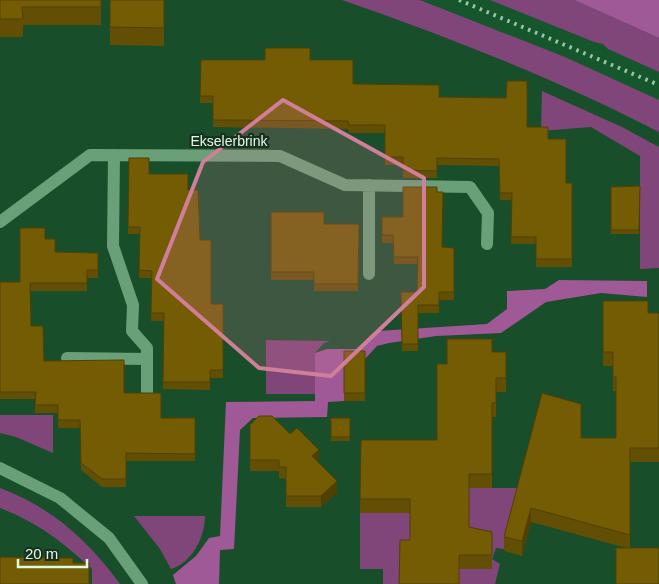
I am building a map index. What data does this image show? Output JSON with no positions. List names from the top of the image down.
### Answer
{
  "streets": {
    "street": ["Ekselerbrink"]
  },
  "scale_bar": "20 m"
}
